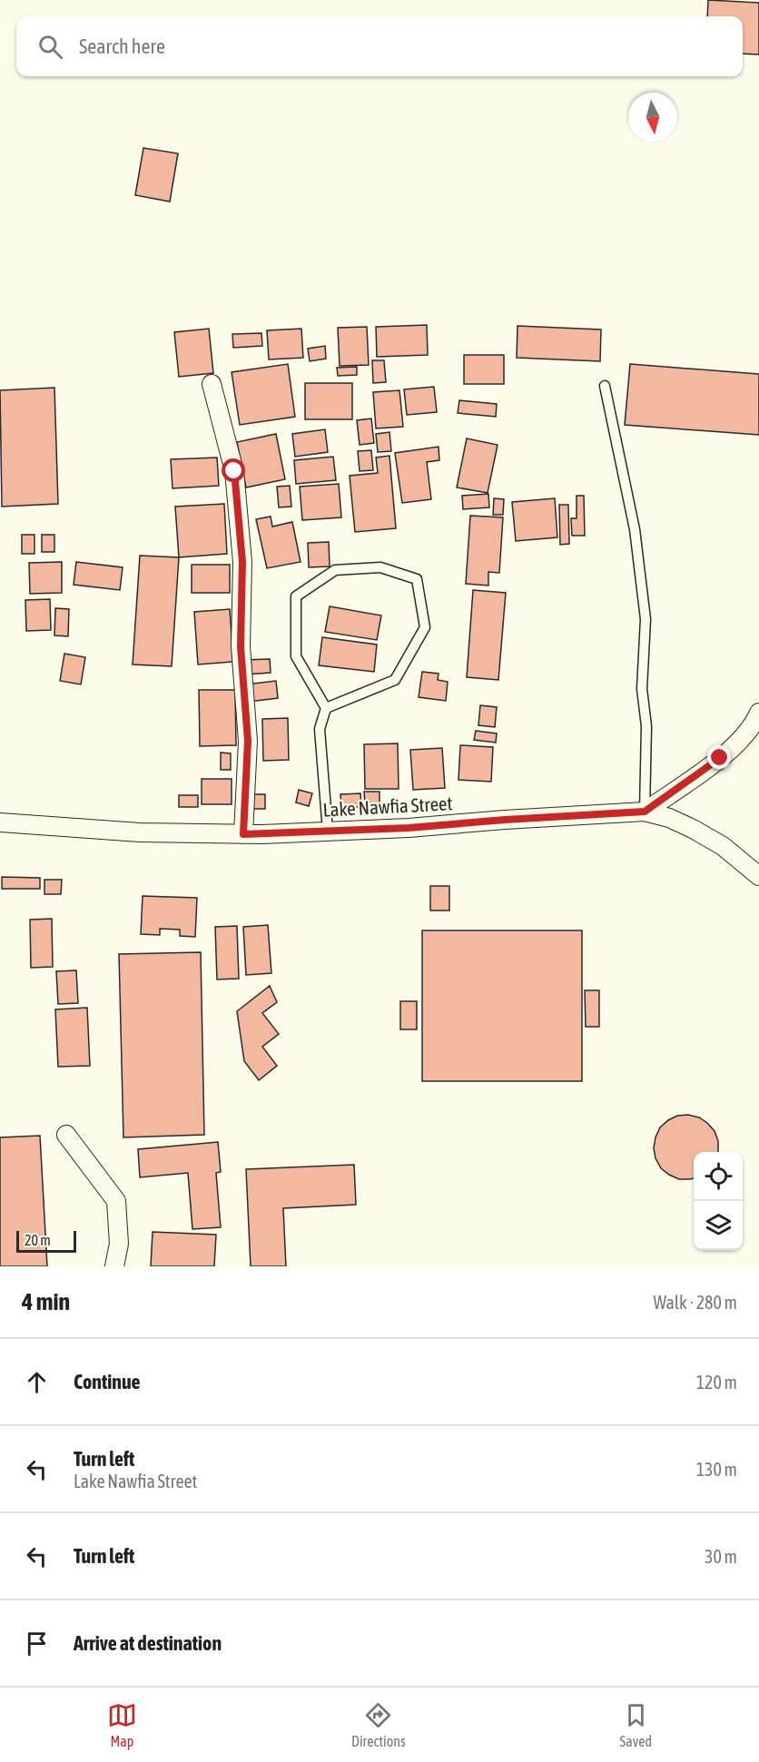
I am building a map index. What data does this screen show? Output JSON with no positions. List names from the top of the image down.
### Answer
{
  "streets": {
    "street": ["Lake Nawfia Street"]
  },
  "scale_bar": "20 m",
  "north": "bottom",
  "page": {
    "search": "Search here",
    "scale": "20 m",
    "heading": ["4 min", "Walk · 280 m"],
    "list": [
      ["Continue", "120 m"],
      ["Turn left", "Lake Nawfia Street", "130 m"],
      ["Turn left", "30 m"],
      "Arrive at destination"
    ],
    "nav": ["Map", "Directions", "Saved"]
  }
}
